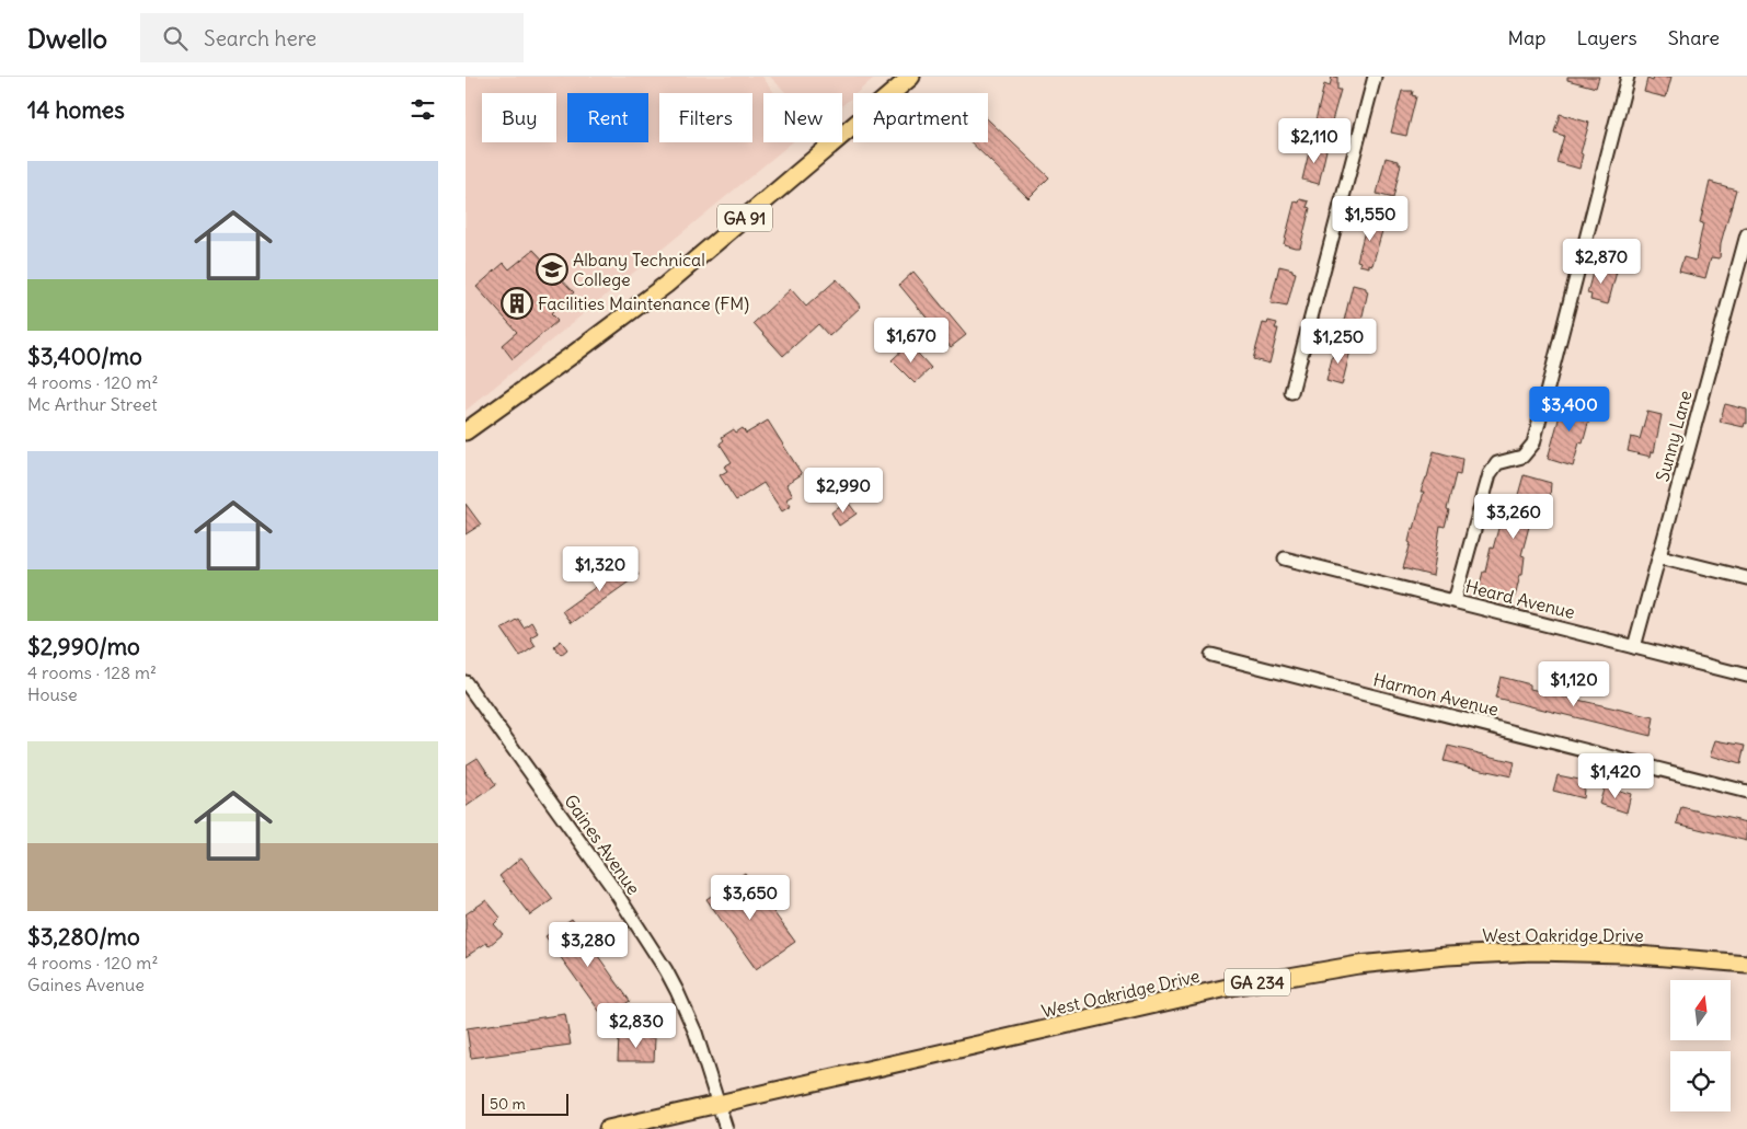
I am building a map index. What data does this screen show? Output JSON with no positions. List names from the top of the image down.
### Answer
{
  "streets": {
    "main road": ["GA 91", "West Oakridge Drive", "GA 234"],
    "street": [
      "Sunny Lane",
      "Heard Avenue",
      "Harmon Avenue",
      "Gaines Avenue"
    ]
  },
  "crossings": [
    ["Sunny Lane", "Heard Avenue"],
    ["Gaines Avenue", "West Oakridge Drive"]
  ],
  "places": {
    "school or university": ["Albany Technical College"],
    "building": ["Facilities Maintenance (FM)"]
  },
  "scale_bar": "50 m",
  "north": "top",
  "page": {
    "header": "Dwello",
    "search": "Search here",
    "nav": ["Map", "Layers", "Share"],
    "heading": "14 homes",
    "chip": [
      "Buy",
      "Rent",
      "Filters",
      "New",
      "Apartment"
    ],
    "price": [
      "$2,110",
      "$1,550",
      "$2,870",
      "$1,670",
      "$1,250",
      "$3,400",
      "$2,990",
      "$3,260",
      "$1,320",
      "$1,120",
      "$1,420",
      "$3,650",
      "$3,280",
      "$2,830"
    ],
    "list": [
      {
        "name": "$3,400/mo",
        "note": "4 rooms · 120 m² · Mc Arthur Street"
      },
      {
        "name": "$2,990/mo",
        "note": "4 rooms · 128 m² · House"
      },
      {
        "name": "$3,280/mo",
        "note": "4 rooms · 120 m² · Gaines Avenue"
      }
    ],
    "scale": "50 m"
  }
}
